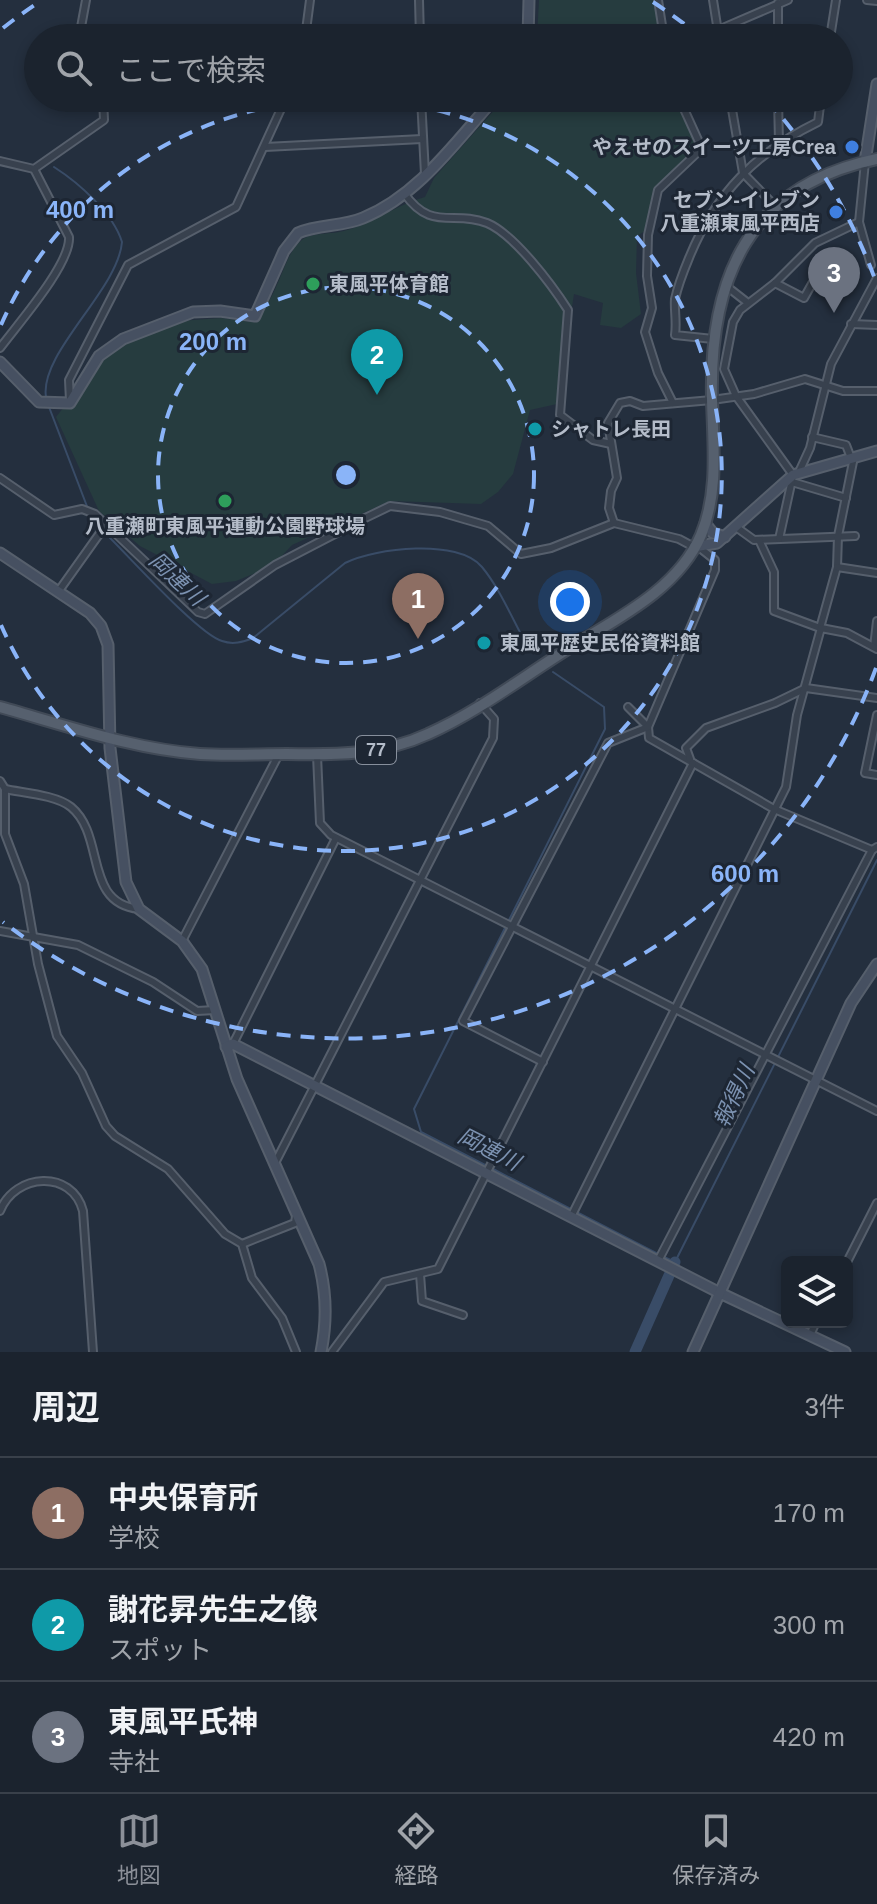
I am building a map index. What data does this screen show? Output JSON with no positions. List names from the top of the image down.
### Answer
{
  "streets": {
    "main road": ["77"]
  },
  "water": ["岡連川", "報得川"],
  "places": [
    "やえせのスイーツ工房Crea",
    "セブン-イレブン 八重瀬東風平西店",
    "東風平体育館",
    "シャトレ長田",
    "八重瀬町東風平運動公園野球場",
    "東風平歴史民俗資料館"
  ],
  "page": {
    "search": "ここで検索",
    "pins": ["3", "2", "1"],
    "heading": ["周辺", "3件"],
    "list": [
      {
        "mark": "1",
        "name": "中央保育所",
        "note": "学校",
        "value": "170 m"
      },
      {
        "mark": "2",
        "name": "謝花昇先生之像",
        "note": "スポット",
        "value": "300 m"
      },
      {
        "mark": "3",
        "name": "東風平氏神",
        "note": "寺社",
        "value": "420 m"
      }
    ],
    "nav": ["地図", "経路", "保存済み"]
  },
  "rings": ["400 m", "200 m", "600 m"]
}
